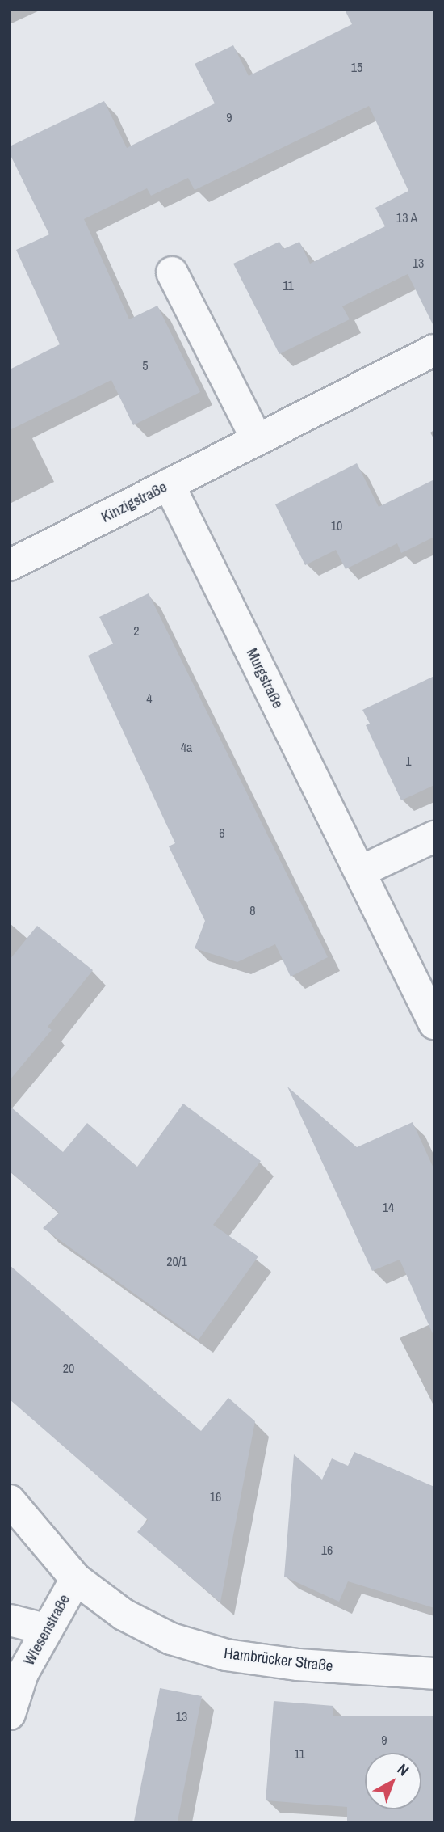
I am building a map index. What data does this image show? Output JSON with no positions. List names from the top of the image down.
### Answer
{
  "streets": {
    "street": [
      "Kinzigstraße",
      "Murgstraße",
      "Wiesenstraße",
      "Hambrücker Straße"
    ]
  },
  "crossings": [
    ["Kinzigstraße", "Murgstraße"],
    ["Wiesenstraße", "Hambrücker Straße"]
  ],
  "house_numbers": [
    "15",
    "9",
    "13 A",
    "13",
    "11",
    "5",
    "10",
    "2",
    "4",
    "4a",
    "1",
    "6",
    "8",
    "14",
    "20/1",
    "20",
    "16",
    "16",
    "13",
    "9",
    "11"
  ],
  "north": "top right"
}
